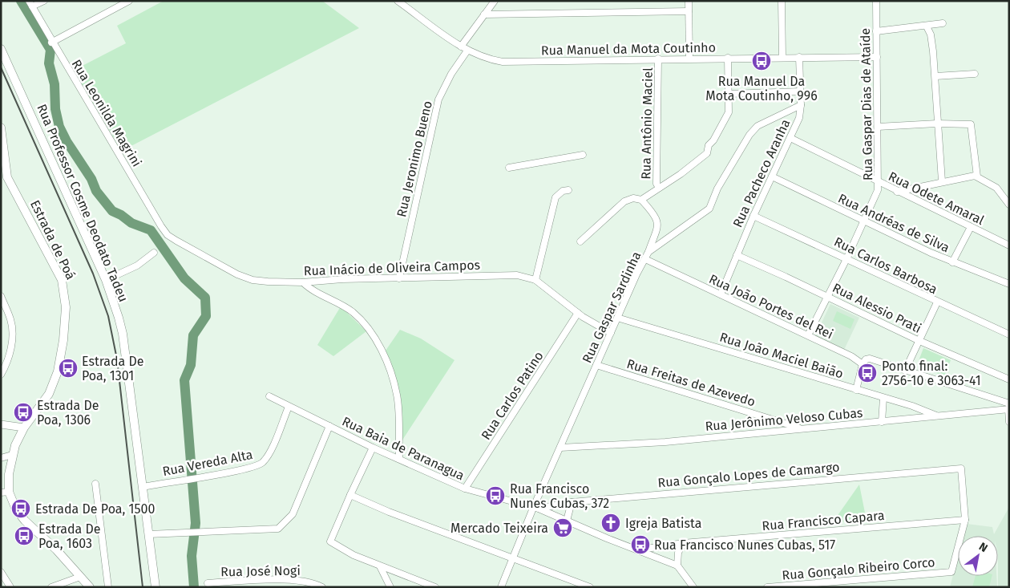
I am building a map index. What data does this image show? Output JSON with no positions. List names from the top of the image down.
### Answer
{
  "streets": {
    "main road": ["Rua Professor Cosme Deodato Tadeu", "Estrada de Poá"],
    "street": [
      "Rua Manuel da Mota Coutinho",
      "Rua Gaspar Dias de Ataíde",
      "Rua Leonilda Magrini",
      "Rua Antônio Maciel",
      "Rua Jeronimo Bueno",
      "Rua Pacheco Aranha",
      "Rua Odete Amaral",
      "Rua Andréas de Silva",
      "Rua Carlos Barbosa",
      "Rua Inácio de Oliveira Campos",
      "Rua João Portes del Rei",
      "Rua Gaspar Sardinha",
      "Rua Alessio Prati",
      "Rua João Maciel Baião",
      "Rua Freitas de Azevedo",
      "Rua Carlos Patino",
      "Rua Jerônimo Veloso Cubas",
      "Rua Baia de Paranagua",
      "Rua Vereda Alta",
      "Rua Gonçalo Lopes de Camargo",
      "Rua Francisco Capara",
      "Rua Gonçalo Ribeiro Corco",
      "Rua José Nogi"
    ]
  },
  "crossings": [
    ["Rua Manuel da Mota Coutinho", "Rua Gaspar Dias de Ataíde"],
    ["Rua Manuel da Mota Coutinho", "Rua Antônio Maciel"],
    ["Rua Manuel da Mota Coutinho", "Rua Jeronimo Bueno"],
    ["Rua Manuel da Mota Coutinho", "Rua Pacheco Aranha"],
    ["Rua Gaspar Dias de Ataíde", "Rua Odete Amaral"],
    ["Rua Gaspar Dias de Ataíde", "Rua Andréas de Silva"],
    ["Rua Gaspar Dias de Ataíde", "Rua Carlos Barbosa"],
    ["Rua Gaspar Dias de Ataíde", "Rua João Portes del Rei"],
    ["Rua Gaspar Dias de Ataíde", "Rua Alessio Prati"],
    ["Rua Leonilda Magrini", "Rua Inácio de Oliveira Campos"],
    ["Rua Jeronimo Bueno", "Rua Inácio de Oliveira Campos"],
    ["Rua Pacheco Aranha", "Rua Odete Amaral"],
    ["Rua Pacheco Aranha", "Rua Andréas de Silva"],
    ["Rua Pacheco Aranha", "Rua Carlos Barbosa"],
    ["Rua Pacheco Aranha", "Rua João Portes del Rei"],
    ["Rua Pacheco Aranha", "Rua Gaspar Sardinha"],
    ["Rua Pacheco Aranha", "Rua Alessio Prati"],
    ["Rua Professor Cosme Deodato Tadeu", "Rua Vereda Alta"],
    ["Rua Inácio de Oliveira Campos", "Rua Gaspar Sardinha"],
    ["Rua Inácio de Oliveira Campos", "Rua Carlos Patino"],
    ["Rua João Portes del Rei", "Rua Gaspar Sardinha"],
    ["Rua Gaspar Sardinha", "Rua João Maciel Baião"],
    ["Rua Gaspar Sardinha", "Rua Freitas de Azevedo"],
    ["Rua Gaspar Sardinha", "Rua Jerônimo Veloso Cubas"],
    ["Rua Gaspar Sardinha", "Rua Baia de Paranagua"],
    ["Rua Gaspar Sardinha", "Rua Gonçalo Lopes de Camargo"],
    ["Rua João Maciel Baião", "Rua Jerônimo Veloso Cubas"],
    ["Rua Freitas de Azevedo", "Rua Jerônimo Veloso Cubas"],
    ["Rua Carlos Patino", "Rua Baia de Paranagua"],
    ["Rua Baia de Paranagua", "Rua Vereda Alta"],
    ["Rua Baia de Paranagua", "Rua Gonçalo Lopes de Camargo"],
    ["Rua Baia de Paranagua", "Rua Francisco Capara"],
    ["Rua Gonçalo Lopes de Camargo", "Rua Francisco Capara"],
    ["Rua Gonçalo Lopes de Camargo", "Rua Gonçalo Ribeiro Corco"],
    ["Rua Francisco Capara", "Rua Gonçalo Ribeiro Corco"]
  ],
  "places": {
    "bus stop": [
      "Rua Manuel Da Mota Coutinho, 996",
      "Estrada De Poa, 1301",
      "Ponto final: 2756-10 e 3063-41",
      "Estrada De Poa, 1306",
      "Rua Francisco Nunes Cubas, 372",
      "Estrada De Poa, 1500",
      "Estrada De Poa, 1603",
      "Rua Francisco Nunes Cubas, 517"
    ],
    "church": ["Igreja Batista"],
    "supermarket": ["Mercado Teixeira"]
  },
  "north": "top right"
}
